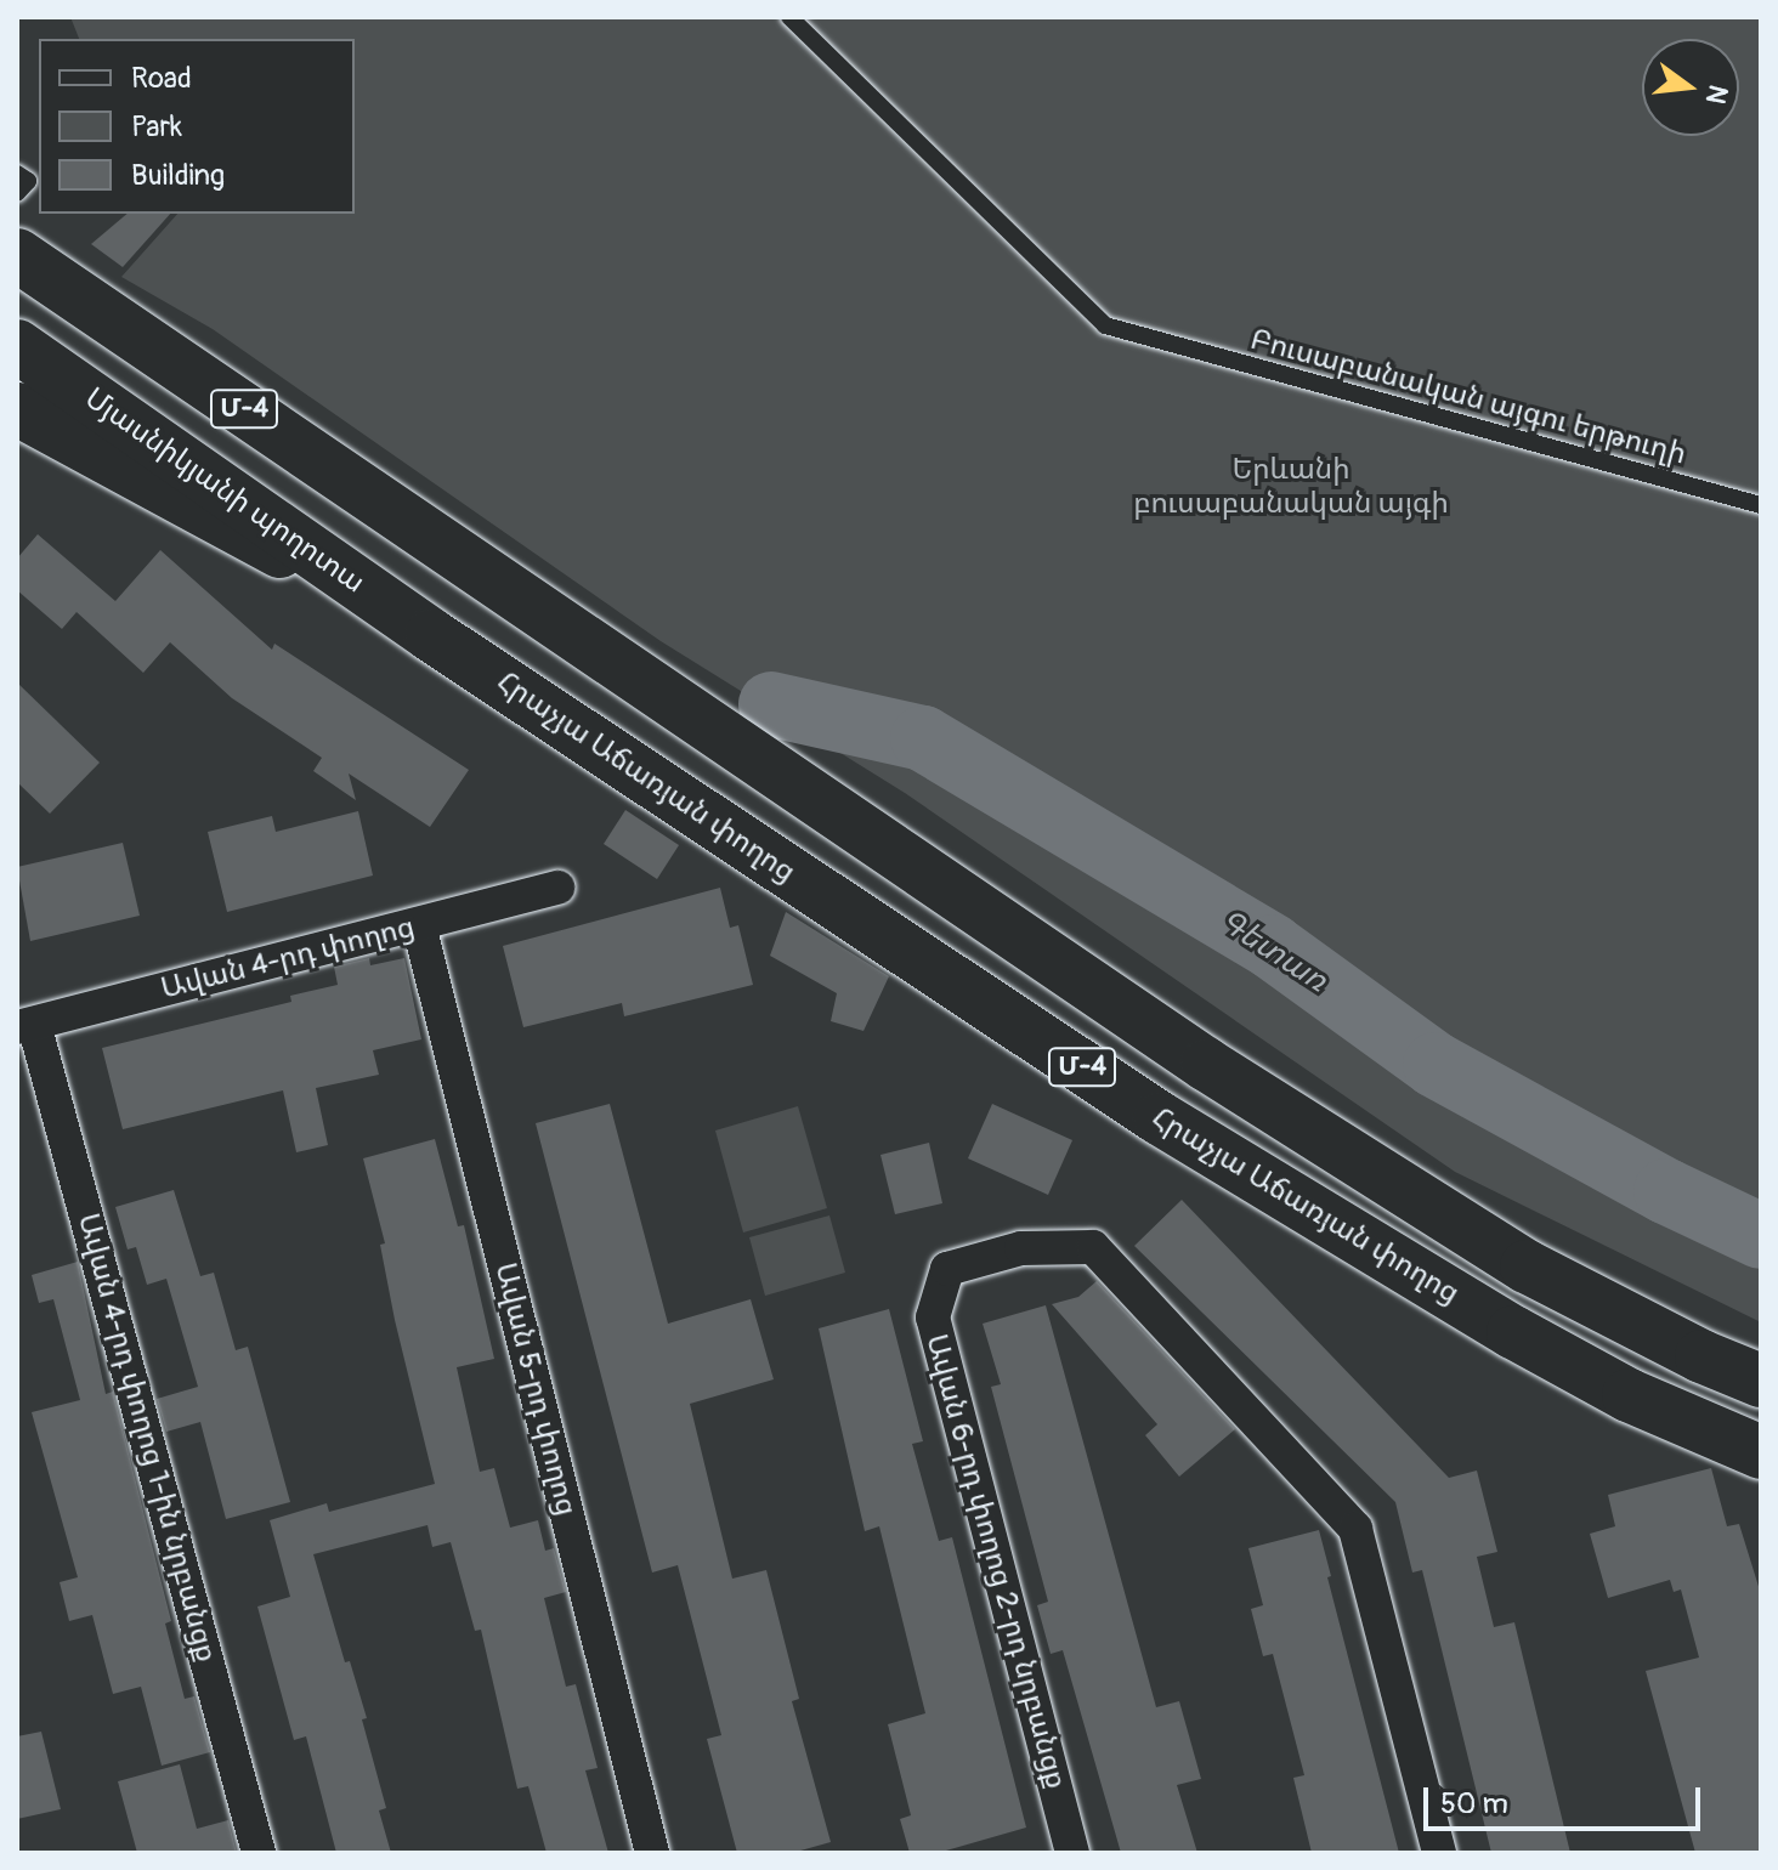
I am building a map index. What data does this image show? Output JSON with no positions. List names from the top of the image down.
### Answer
{
  "streets": {
    "main road": ["Մ-4", "Մյասնիկյանի պողոտա", "Հրաչյա Աճառյան փողոց"],
    "street": [
      "Ավան 4-րդ փողոց",
      "Ավան 5-րդ փողոց",
      "Ավան 4-րդ փողոց 1-ին նրբանցք",
      "Ավան 6-րդ փողոց 2-րդ նրբանցք"
    ],
    "lane": ["Բուսաբանական այգու երթուղի"]
  },
  "crossings": [
    ["Մյասնիկյանի պողոտա", "Հրաչյա Աճառյան փողոց"],
    ["Ավան 4-րդ փողոց", "Ավան 5-րդ փողոց"],
    ["Ավան 4-րդ փողոց", "Ավան 4-րդ փողոց 1-ին նրբանցք"]
  ],
  "water": ["Գետառ"],
  "parks": ["Երևանի բուսաբանական այգի"],
  "legend": ["Road", "Park", "Building"],
  "scale_bar": "50 m",
  "north": "right"
}
